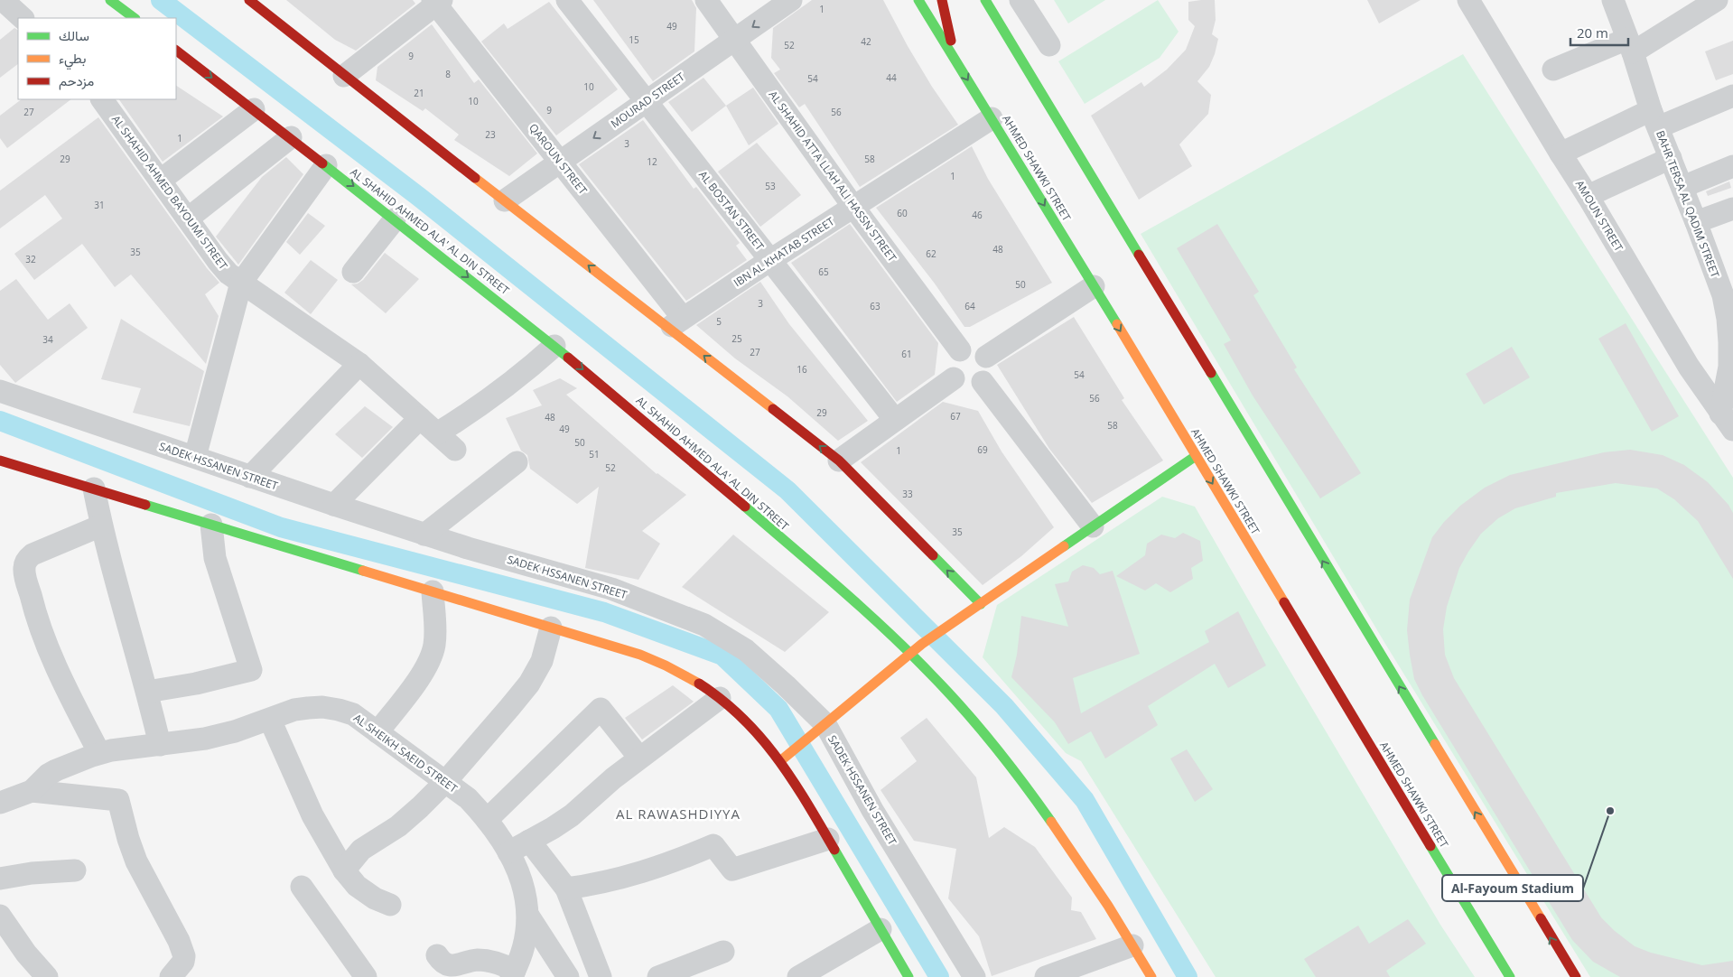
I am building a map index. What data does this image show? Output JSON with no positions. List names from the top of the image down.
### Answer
{
  "streets": {
    "street": [
      "MOURAD STREET",
      "QAROUN STREET",
      "AHMED SHAWKI STREET",
      "AL SHAHID ATTA LLAH ALI HASSN STREET",
      "AL SHAHID AHMED BAYOUMI STREET",
      "BAHR TERSA AL QADIM STREET",
      "AL BOSTAN STREET",
      "AMOUN STREET",
      "AL SHAHID AHMED ALA' AL DIN STREET",
      "IBN AL KHATAB STREET",
      "SADEK HSSANEN STREET",
      "AL SHEIKH SAEID STREET"
    ]
  },
  "crossings": [
    ["MOURAD STREET", "QAROUN STREET"],
    ["MOURAD STREET", "AL SHAHID ATTA LLAH ALI HASSN STREET"],
    ["MOURAD STREET", "AL BOSTAN STREET"],
    ["QAROUN STREET", "IBN AL KHATAB STREET"],
    ["AHMED SHAWKI STREET", "IBN AL KHATAB STREET"],
    ["AL SHAHID ATTA LLAH ALI HASSN STREET", "IBN AL KHATAB STREET"],
    ["BAHR TERSA AL QADIM STREET", "AMOUN STREET"],
    ["AL BOSTAN STREET", "IBN AL KHATAB STREET"]
  ],
  "one_way": ["MOURAD STREET"],
  "districts": ["AL RAWASHDIYYA"],
  "places": ["Al-Fayoum Stadium"],
  "house_numbers": [
    "1",
    "49",
    "15",
    "42",
    "52",
    "9",
    "8",
    "44",
    "54",
    "10",
    "21",
    "10",
    "9",
    "27",
    "56",
    "23",
    "1",
    "3",
    "29",
    "58",
    "12",
    "1",
    "53",
    "31",
    "60",
    "46",
    "48",
    "35",
    "62",
    "32",
    "65",
    "50",
    "3",
    "63",
    "64",
    "5",
    "25",
    "34",
    "27",
    "61",
    "16",
    "54",
    "56",
    "29",
    "67",
    "48",
    "58",
    "49",
    "50",
    "69",
    "1",
    "51",
    "52",
    "33",
    "35"
  ],
  "legend": ["سالك", "بطيء", "مزدحم"],
  "scale_bar": "20 m"
}
